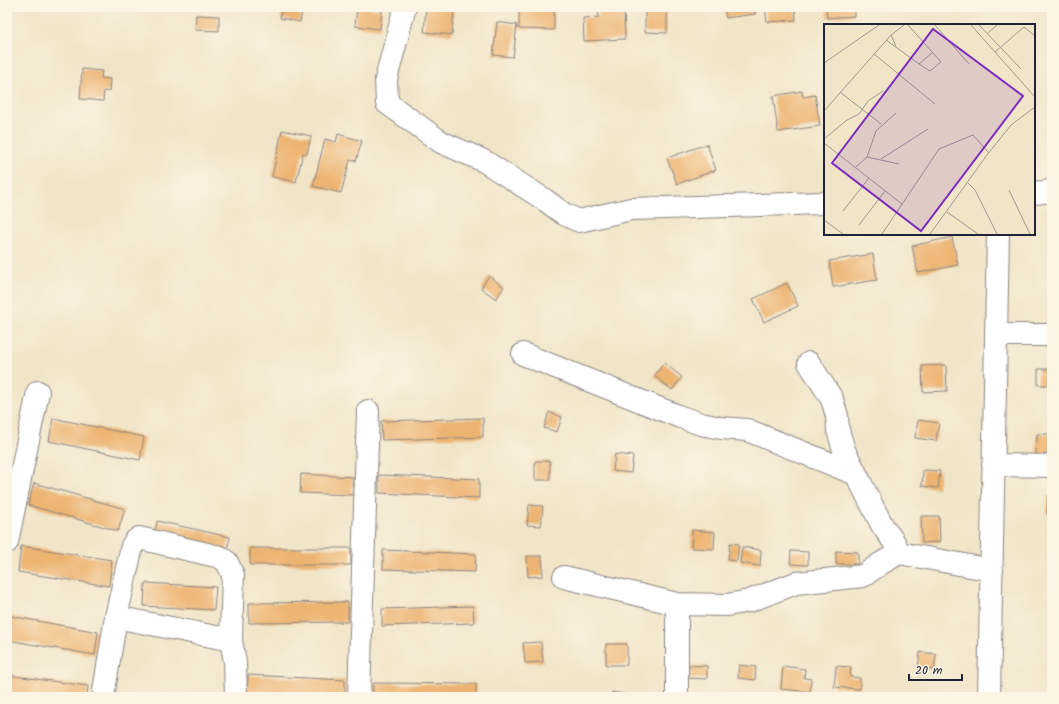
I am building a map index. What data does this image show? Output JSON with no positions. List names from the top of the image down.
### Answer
{
  "scale_bar": "20 m"
}
